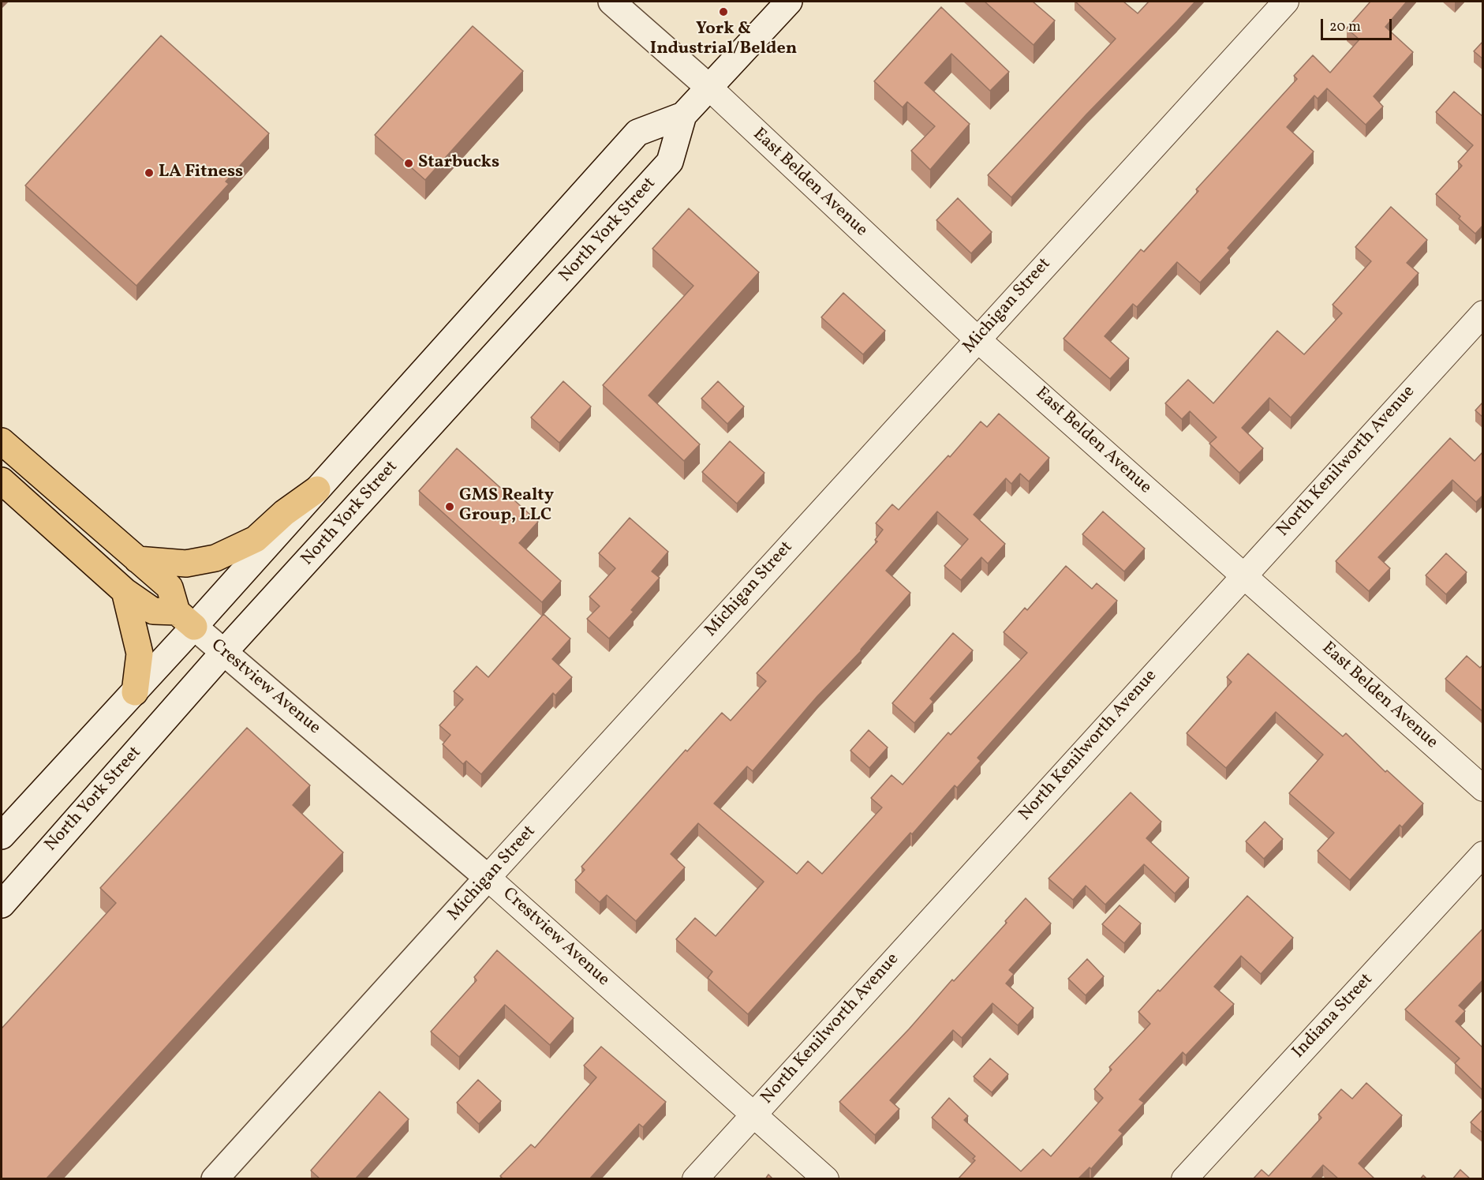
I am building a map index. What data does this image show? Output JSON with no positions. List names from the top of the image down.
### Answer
{
  "streets": {
    "main road": ["North York Street", "Michigan Street", "Crestview Avenue"],
    "street": ["East Belden Avenue", "North Kenilworth Avenue", "Indiana Street"]
  },
  "crossings": [
    ["East Belden Avenue", "North York Street"],
    ["East Belden Avenue", "Michigan Street"],
    ["East Belden Avenue", "North Kenilworth Avenue"],
    ["North York Street", "Crestview Avenue"],
    ["Michigan Street", "Crestview Avenue"],
    ["North Kenilworth Avenue", "Crestview Avenue"]
  ],
  "places": [
    "York & Industrial/Belden",
    "Starbucks",
    "LA Fitness",
    "GMS Realty Group, LLC"
  ],
  "scale_bar": "20 m"
}
